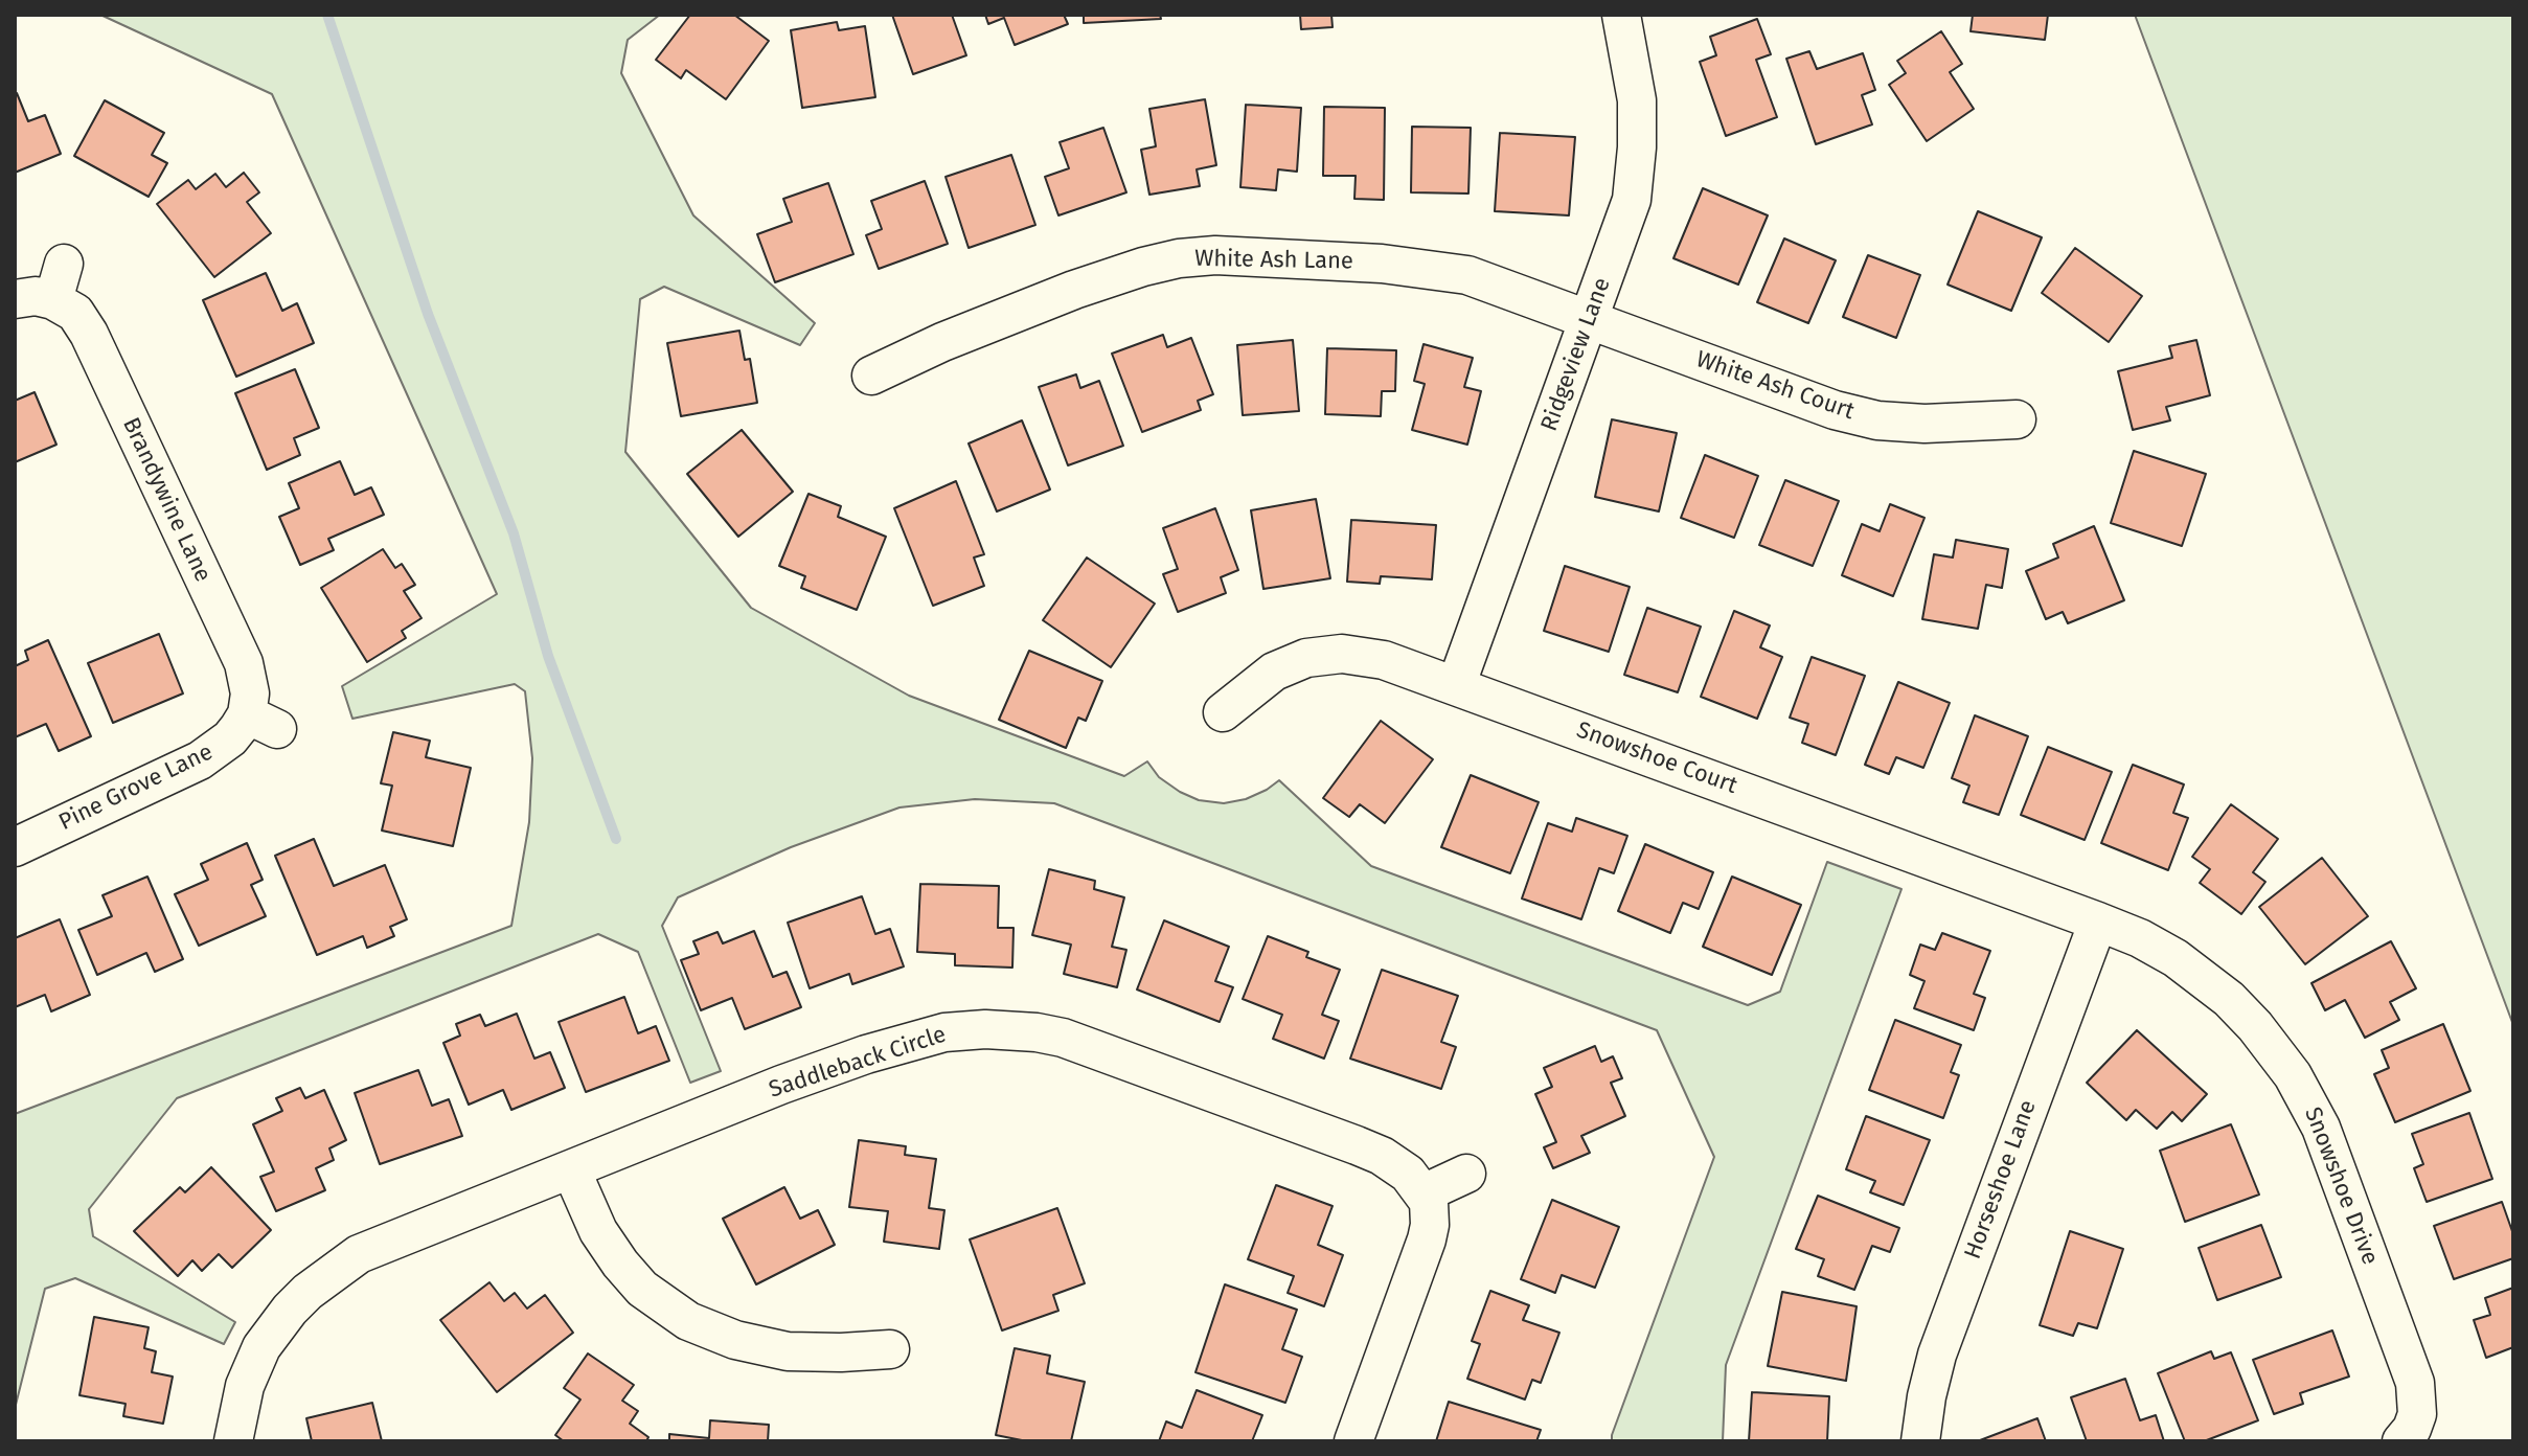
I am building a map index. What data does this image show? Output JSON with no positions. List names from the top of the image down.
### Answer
{
  "streets": {
    "street": [
      "White Ash Lane",
      "Ridgeview Lane",
      "White Ash Court",
      "Brandywine Lane",
      "Snowshoe Court",
      "Pine Grove Lane",
      "Saddleback Circle",
      "Horseshoe Lane",
      "Snowshoe Drive"
    ]
  },
  "crossings": [
    ["White Ash Lane", "Ridgeview Lane"],
    ["White Ash Lane", "White Ash Court"],
    ["Ridgeview Lane", "White Ash Court"],
    ["Ridgeview Lane", "Snowshoe Court"],
    ["Brandywine Lane", "Pine Grove Lane"],
    ["Snowshoe Court", "Horseshoe Lane"],
    ["Snowshoe Court", "Snowshoe Drive"],
    ["Horseshoe Lane", "Snowshoe Drive"]
  ]
}
